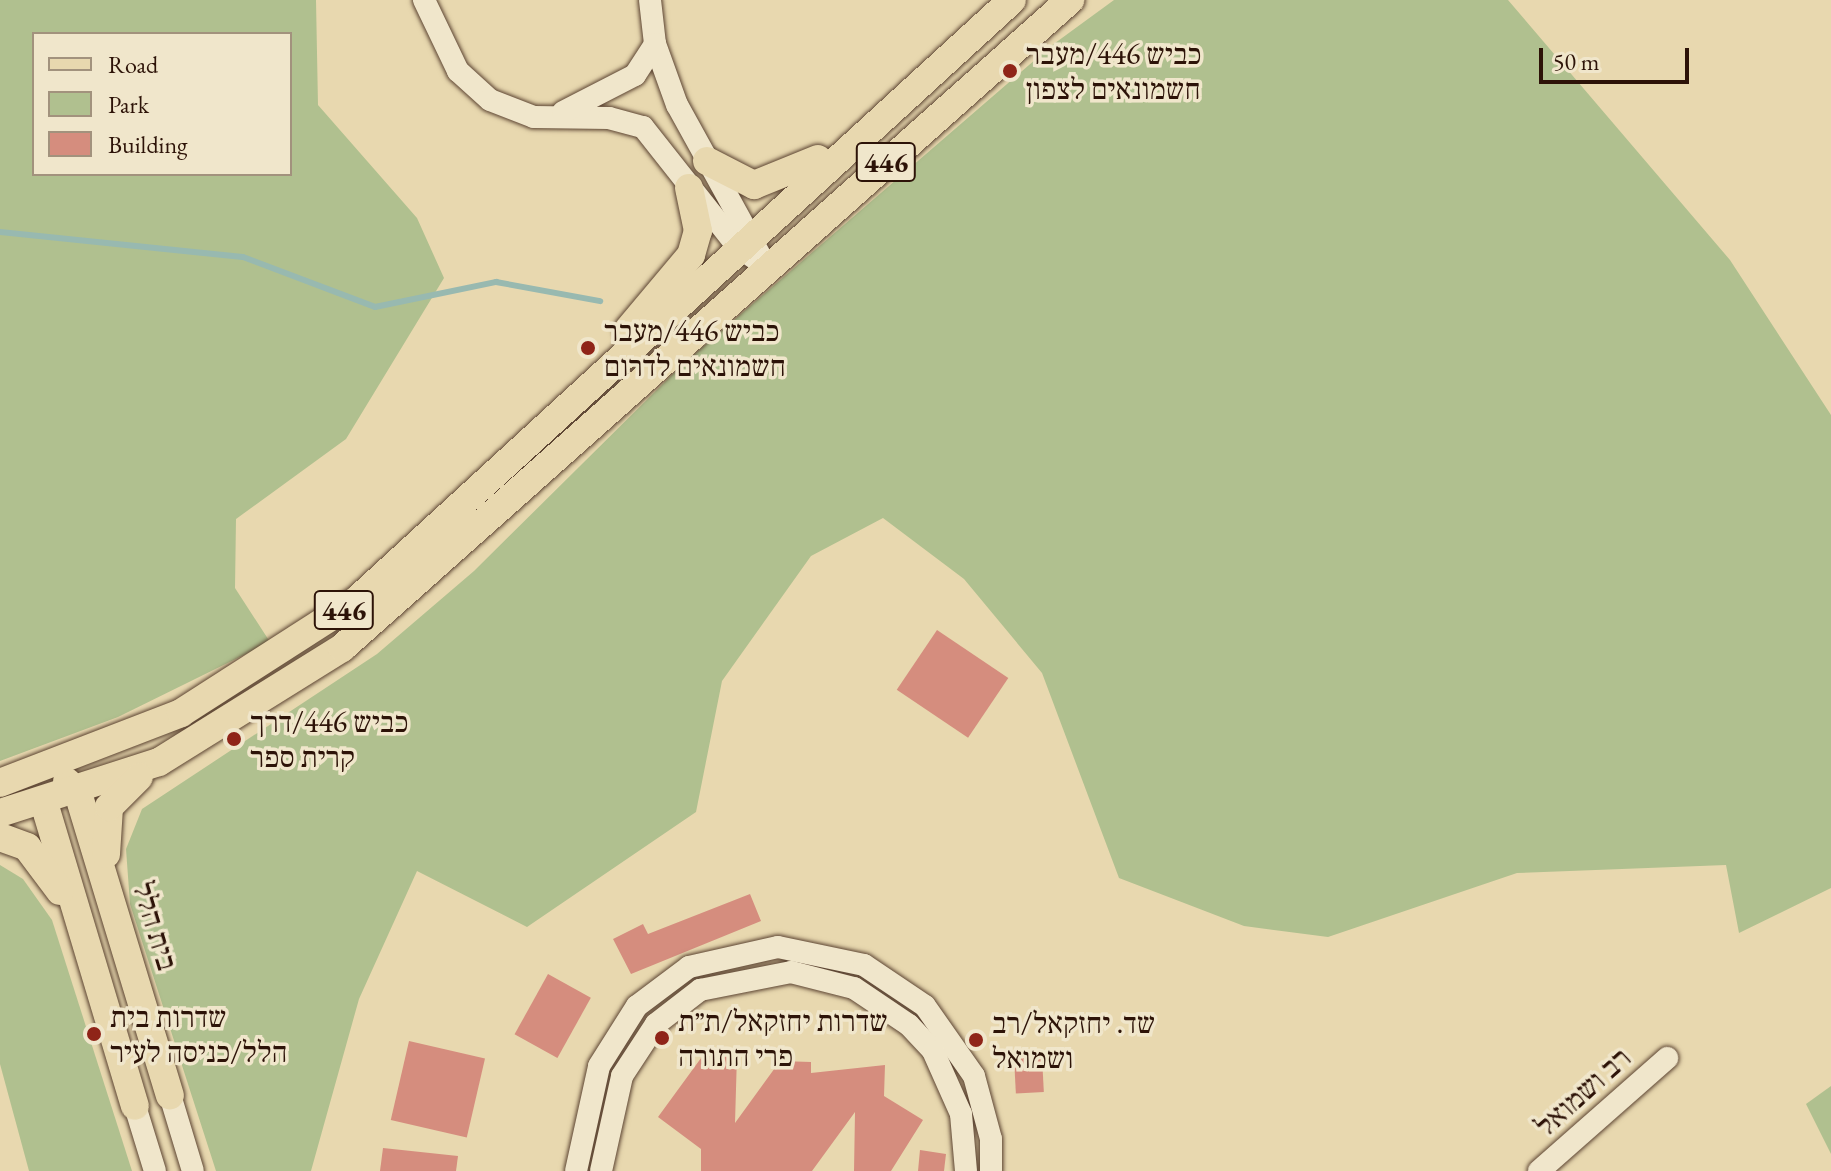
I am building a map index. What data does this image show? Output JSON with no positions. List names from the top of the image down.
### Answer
{
  "streets": {
    "main road": ["446", "בית הלל"],
    "street": ["רב ושמואל"]
  },
  "crossings": [
    ["446", "בית הלל"]
  ],
  "places": [
    "כביש 446/מעבר חשמונאים לצפון",
    "כביש 446/מעבר חשמונאים לדרום",
    "כביש 446/דרך קרית ספר",
    "שדרות בית הלל/כניסה לעיר",
    "שדרות יחזקאל/ת״ת פרי התורה",
    "שד. יחזקאל/רב ושמואל"
  ],
  "legend": ["Road", "Park", "Building"],
  "scale_bar": "50 m"
}
